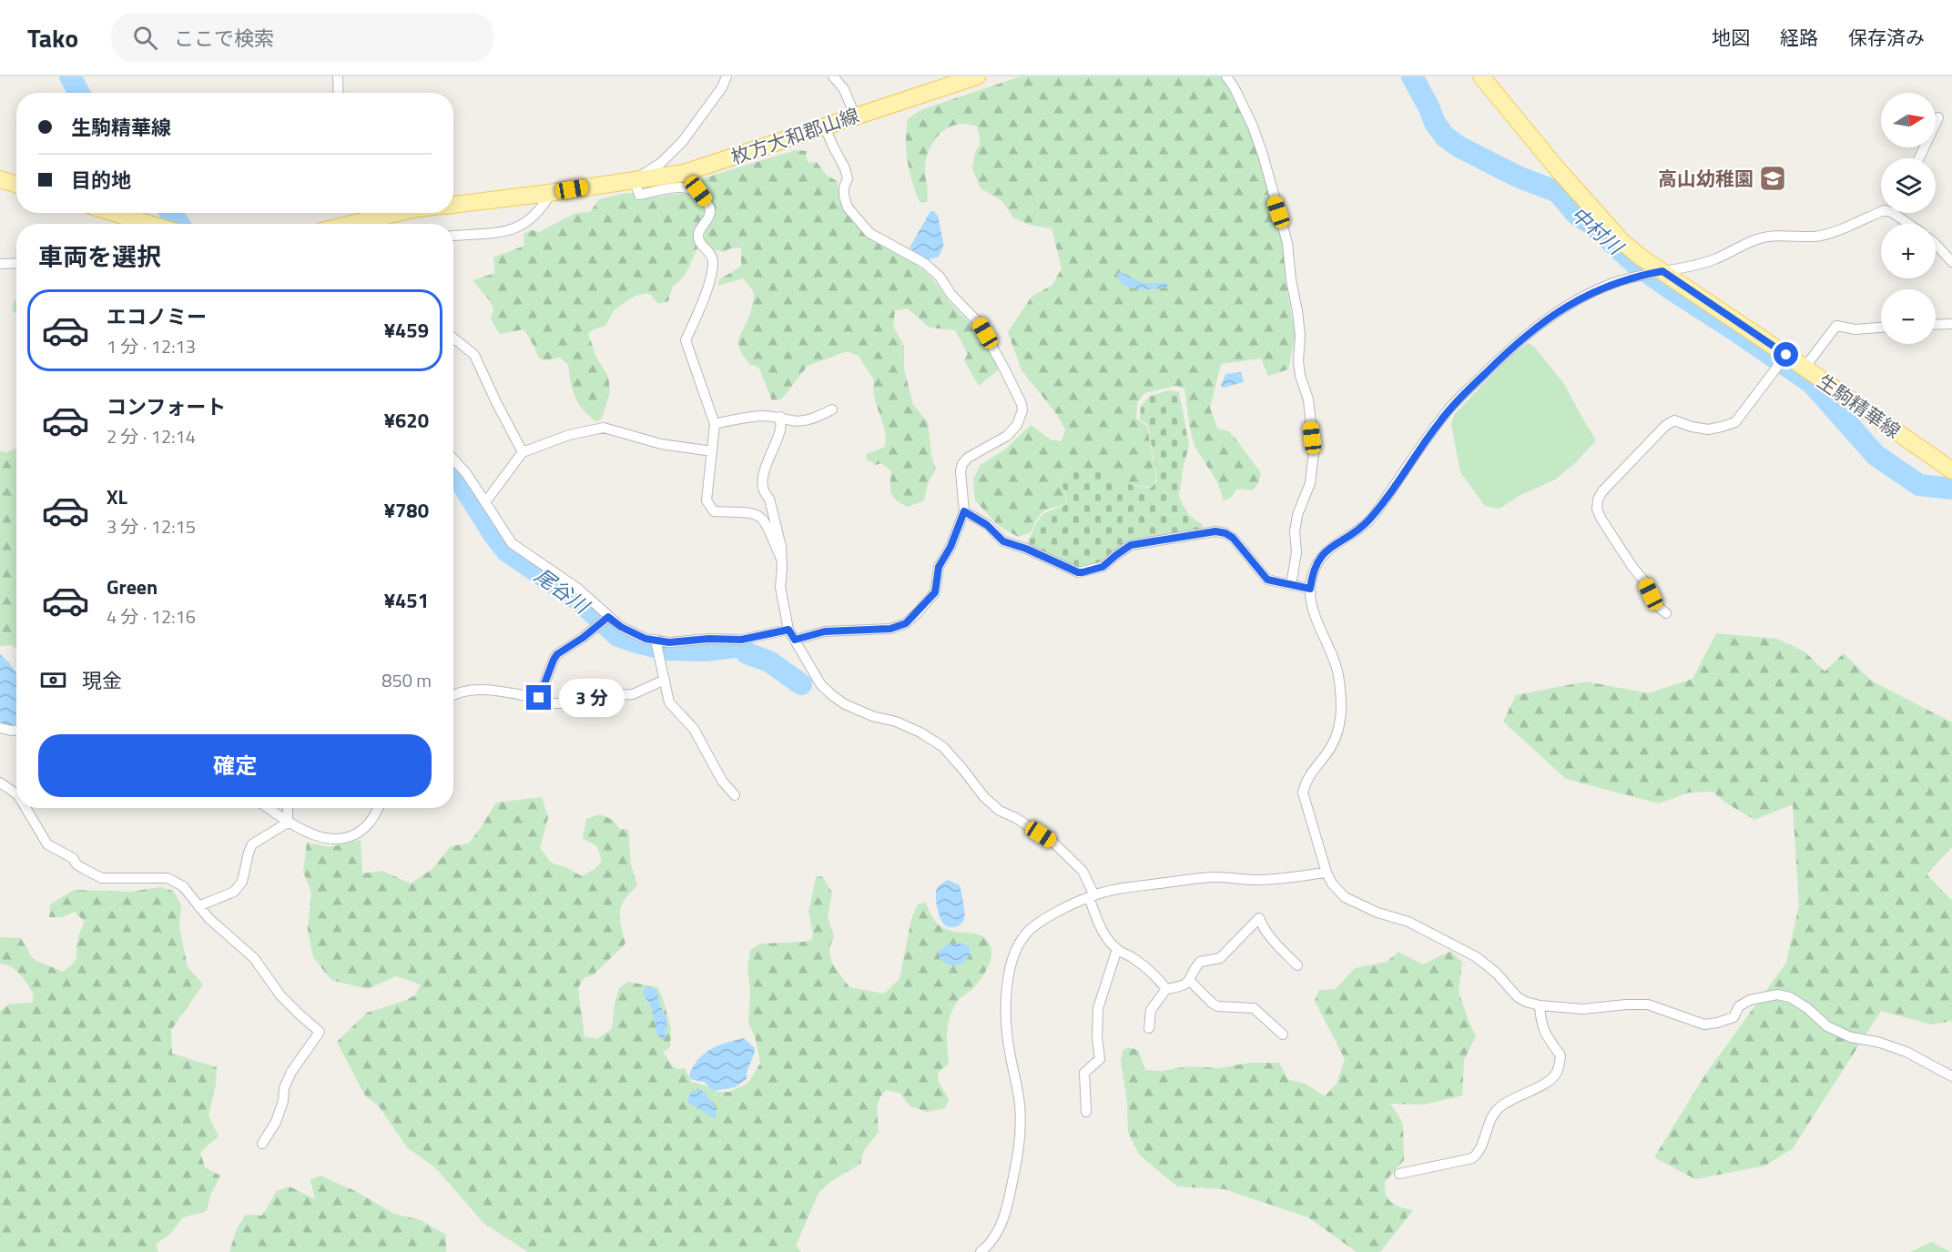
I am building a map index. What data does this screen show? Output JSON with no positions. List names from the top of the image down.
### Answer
{
  "streets": {
    "main road": ["枚方大和郡山線", "生駒精華線"]
  },
  "water": ["中村川", "尾谷川"],
  "places": {
    "school or university": ["高山幼稚園"]
  },
  "north": "right",
  "page": {
    "header": "Tako",
    "search": "ここで検索",
    "nav": ["地図", "経路", "保存済み"],
    "map_buttons": ["+", "−"],
    "banner": ["生駒精華線", "目的地"],
    "heading": "車両を選択",
    "list": [
      {
        "name": "エコノミー",
        "note": "1 分 · 12:13",
        "value": "¥459"
      },
      {
        "name": "コンフォート",
        "note": "2 分 · 12:14",
        "value": "¥620"
      },
      {
        "name": "XL",
        "note": "3 分 · 12:15",
        "value": "¥780"
      },
      {
        "name": "Green",
        "note": "4 分 · 12:16",
        "value": "¥451"
      }
    ],
    "pay": ["現金", "850 m"],
    "bubble": "3 分",
    "buttons": "確定"
  }
}
